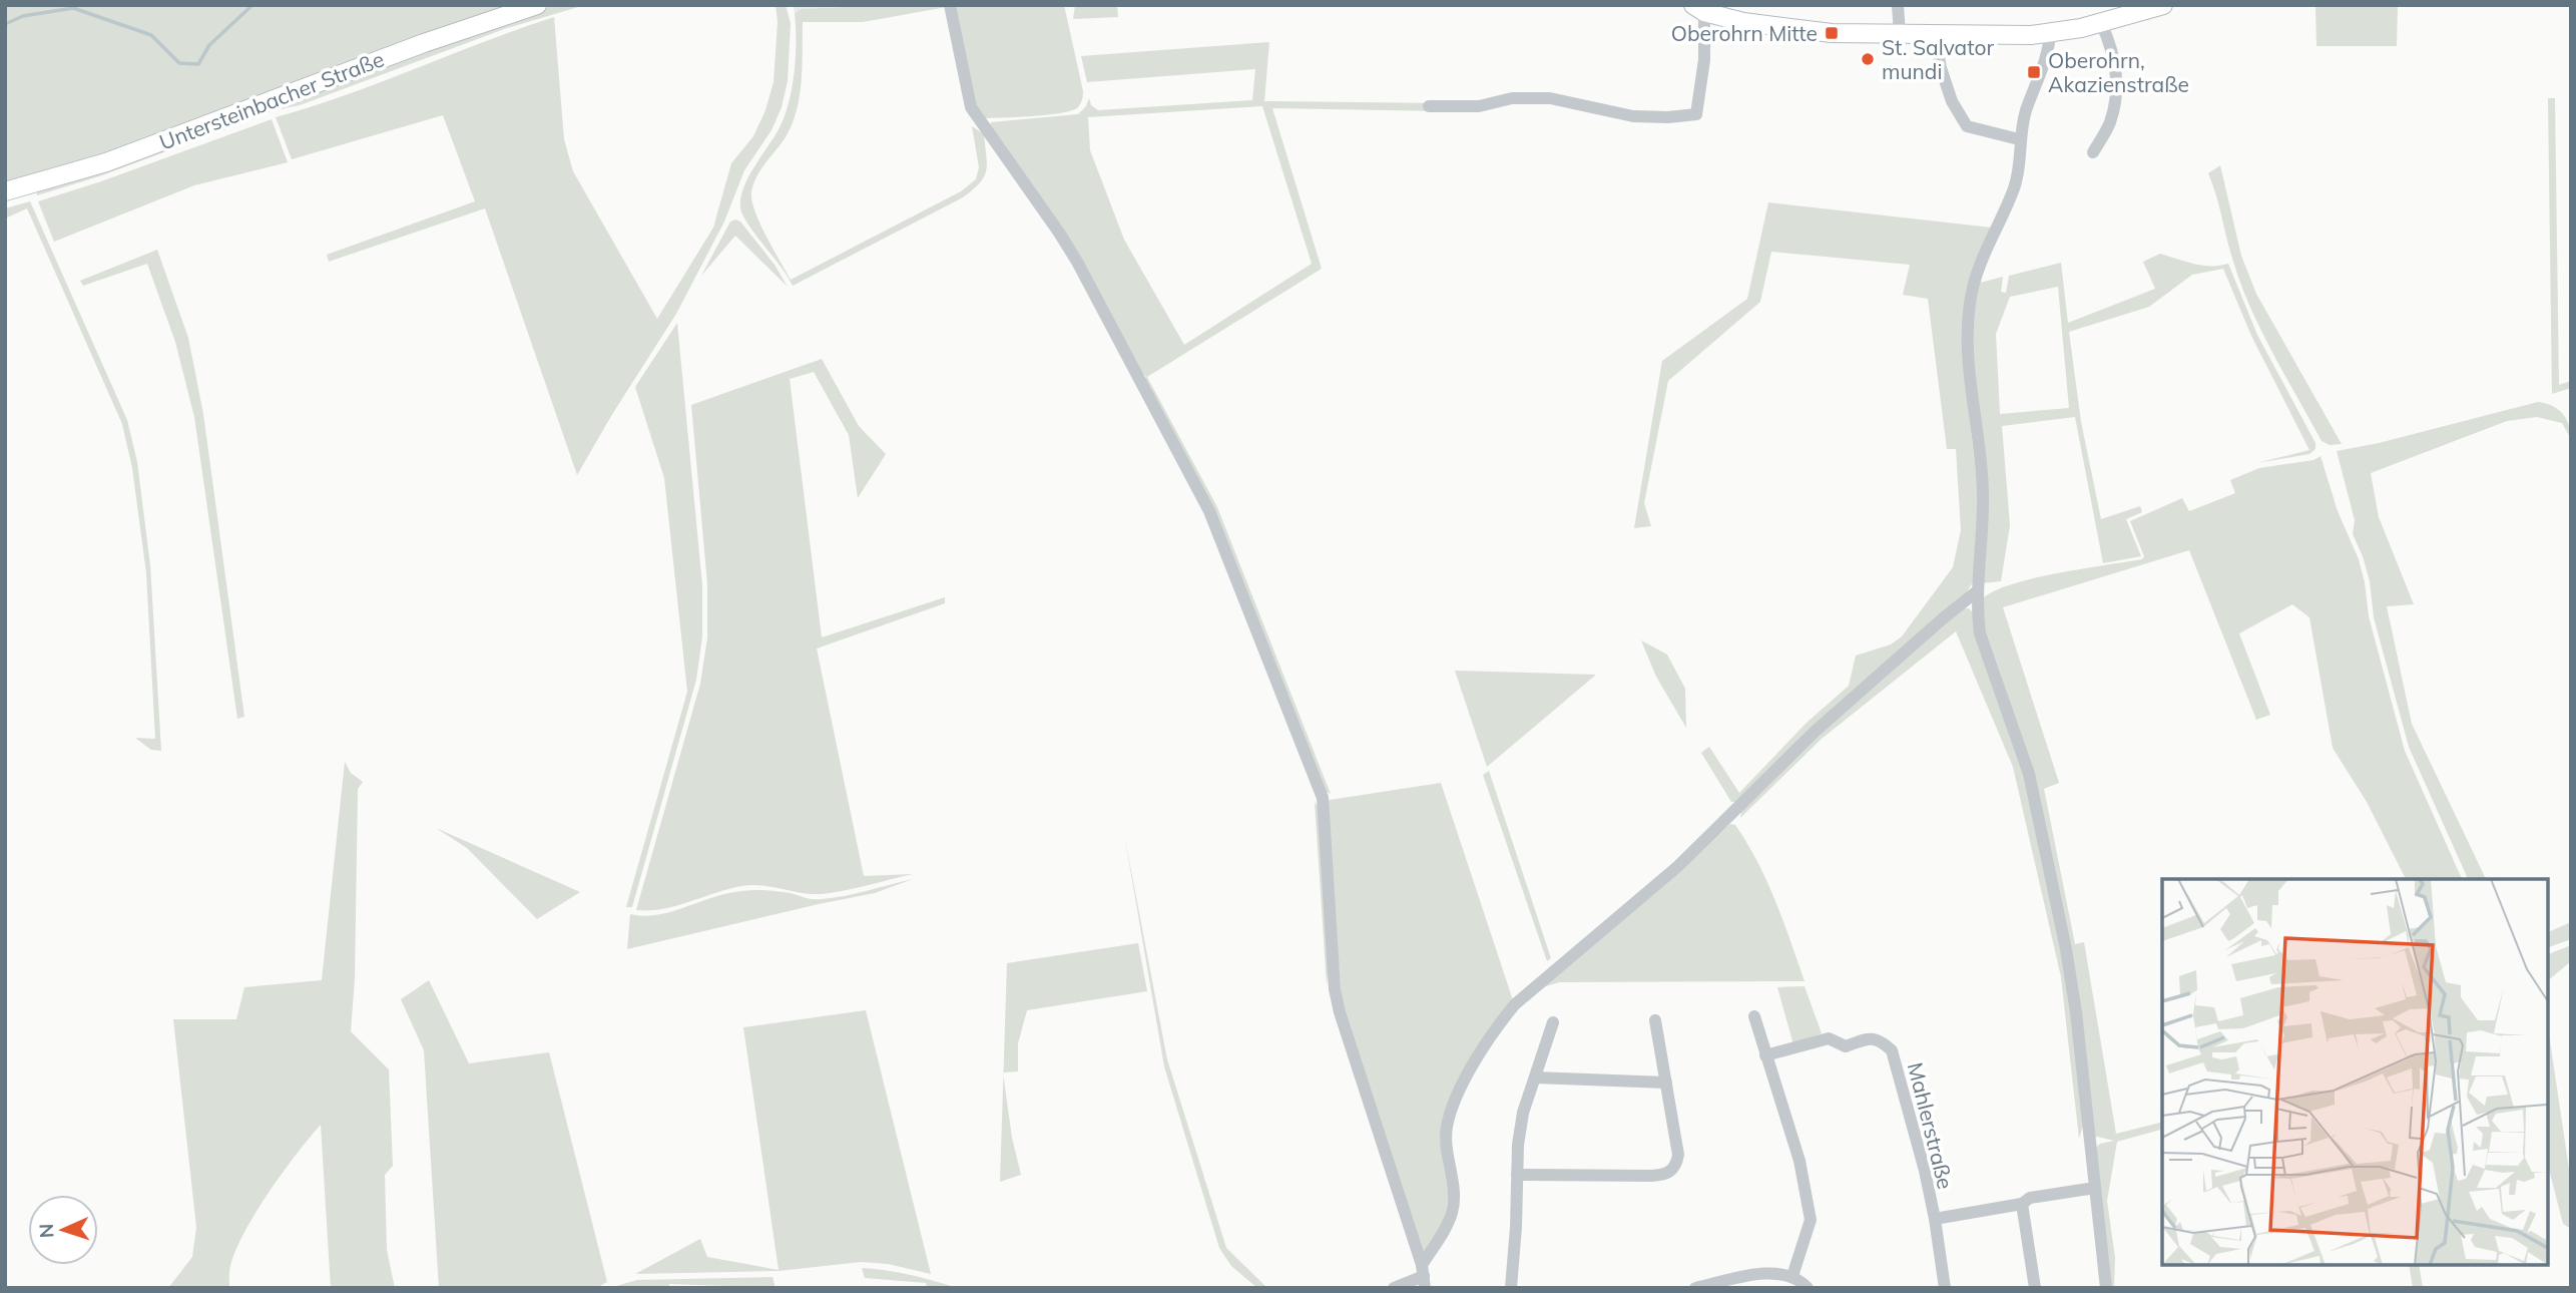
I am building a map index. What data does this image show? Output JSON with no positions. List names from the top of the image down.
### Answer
{
  "streets": {
    "main road": ["Untersteinbacher Straße"],
    "street": ["Mahlerstraße"]
  },
  "places": {
    "transit": ["Oberohrn Mitte", "Oberohrn, Akazienstraße"],
    "other": ["St. Salvator mundi"]
  },
  "north": "left"
}
